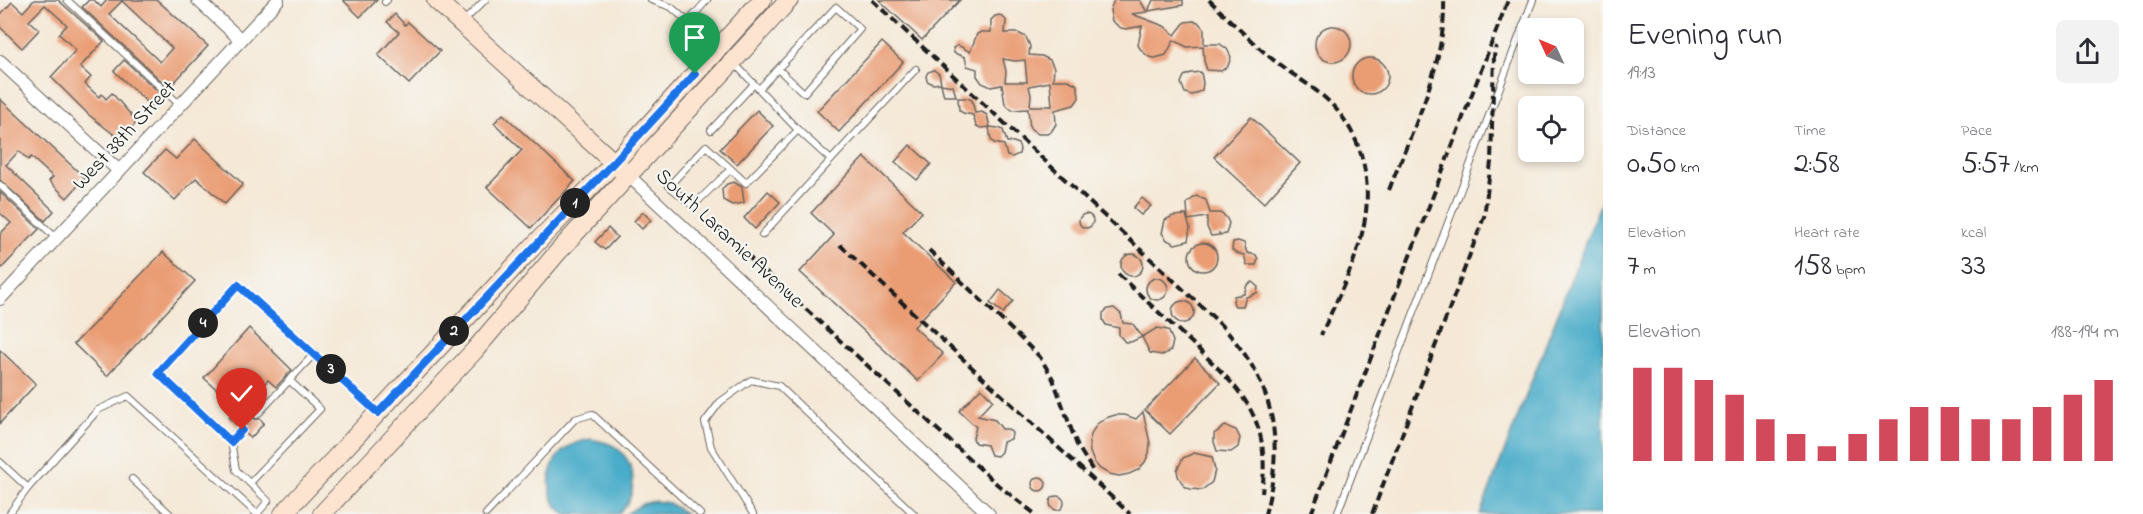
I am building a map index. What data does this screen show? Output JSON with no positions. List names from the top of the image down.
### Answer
{
  "streets": {
    "main road": ["South Laramie Avenue"],
    "street": ["West 38th Street"]
  },
  "north": "top left",
  "page": {
    "heading": ["Evening run", "19:13"],
    "stats": [
      ["Distance", "0.50 km"],
      ["Time", "2:58"],
      ["Pace", "5:57 /km"],
      ["Elevation", "7 m"],
      ["Heart rate", "158 bpm"],
      ["kcal", "33"]
    ],
    "pins": [
      "1",
      "4",
      "2",
      "3"
    ],
    "chart": ["Elevation", "188–194 m"]
  }
}
